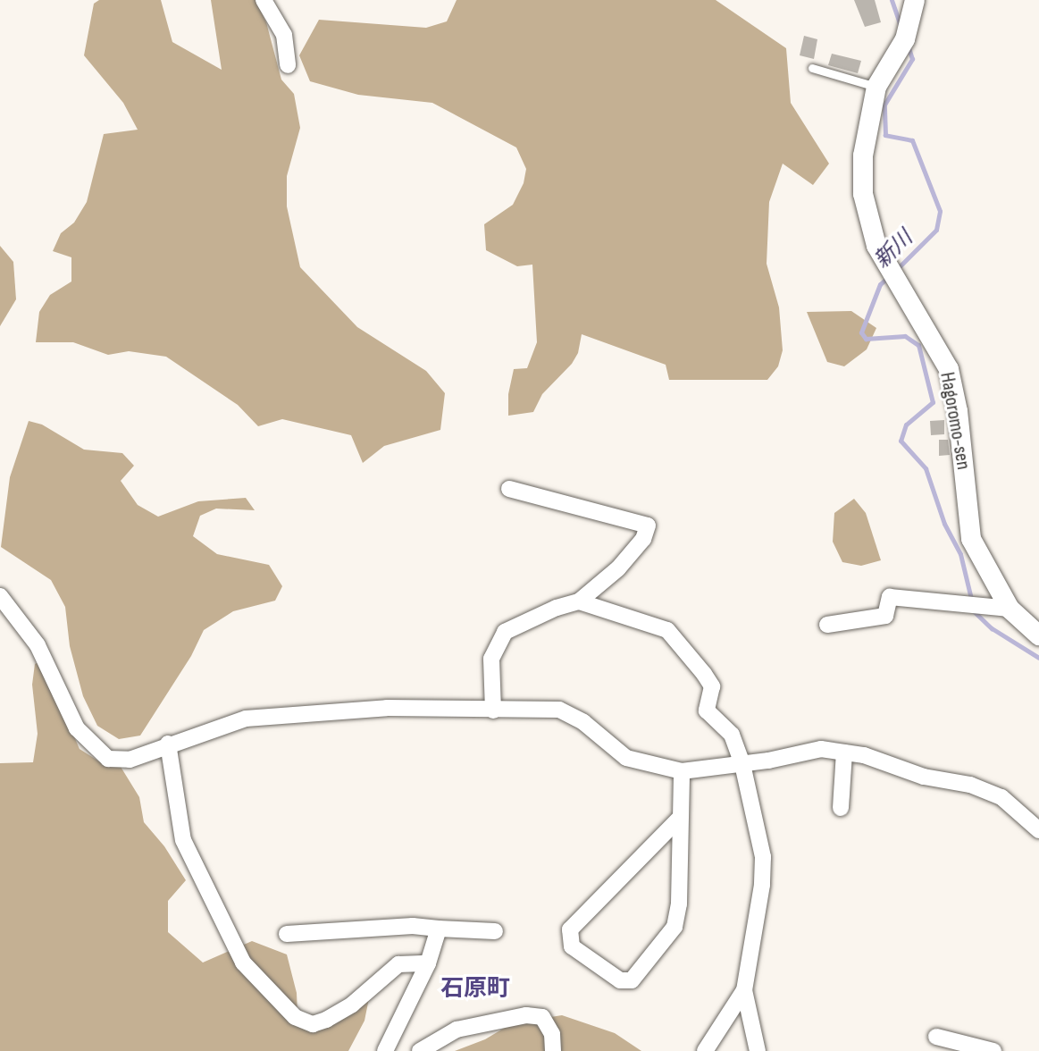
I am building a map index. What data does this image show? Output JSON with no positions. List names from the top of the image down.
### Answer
{
  "streets": {
    "street": ["Hagoromo-sen"]
  },
  "districts": ["石原町"],
  "water": ["新川"]
}
